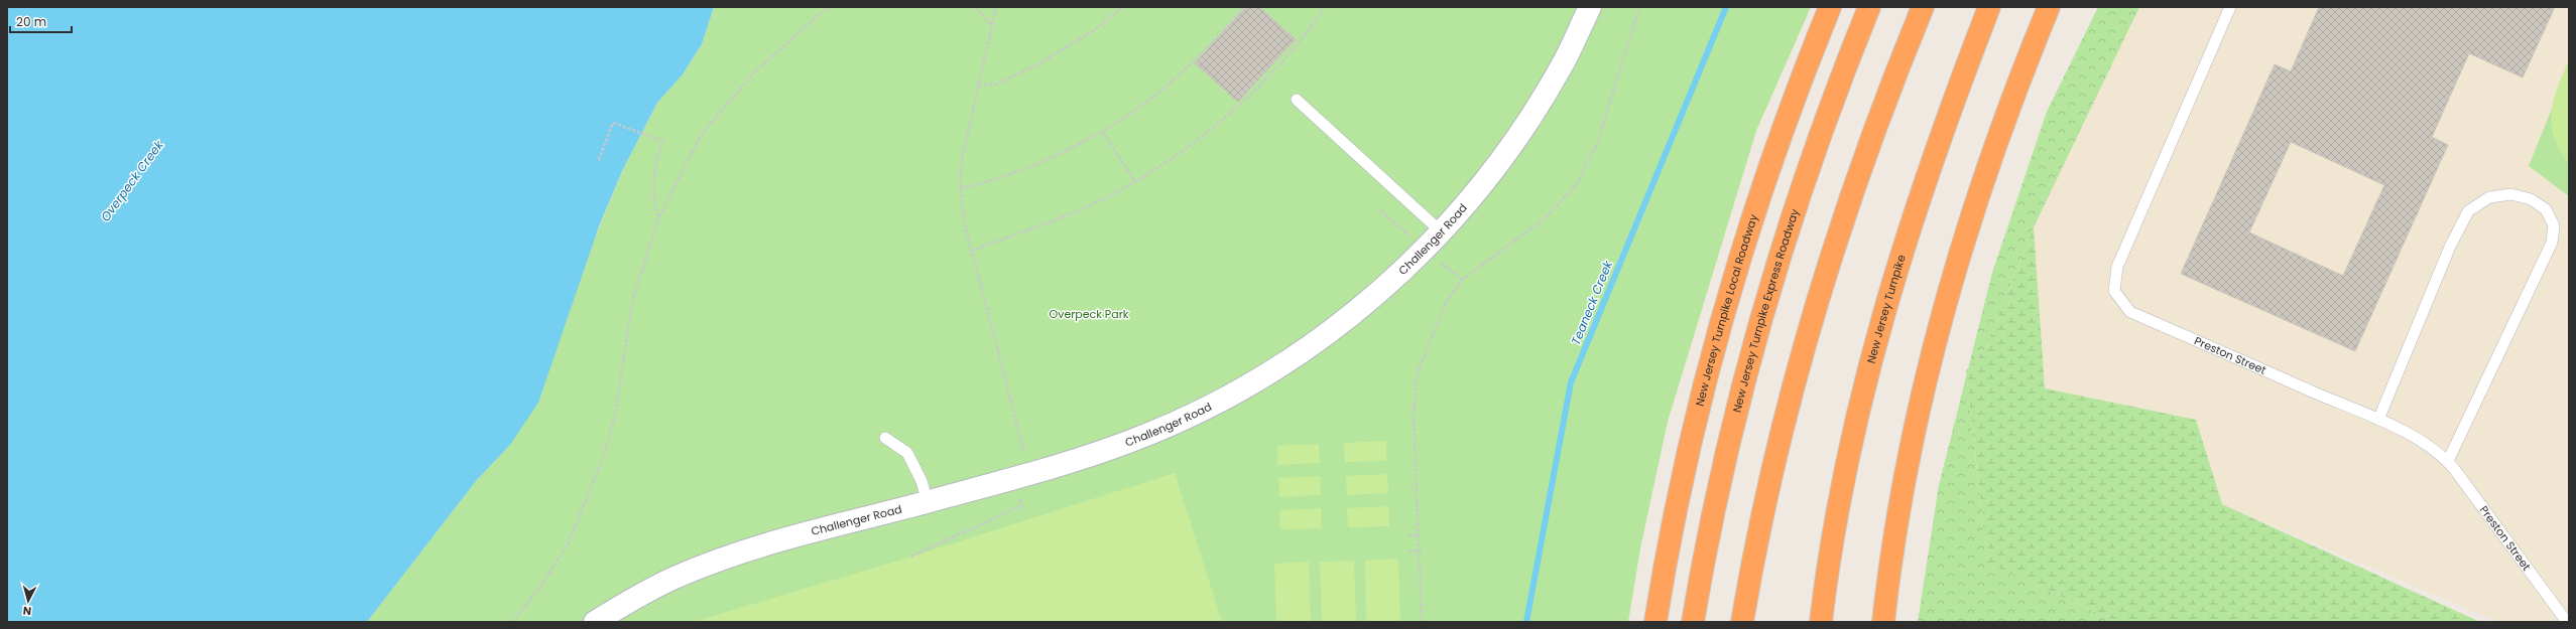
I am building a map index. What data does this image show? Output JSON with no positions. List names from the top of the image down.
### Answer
{
  "streets": {
    "highway": ["New Jersey Turnpike", "New Jersey Turnpike Local Roadway", "New Jersey Turnpike Express Roadway"],
    "street": ["Challenger Road"],
    "lane": ["Preston Street"]
  },
  "water": ["Overpeck Creek", "Teaneck Creek"],
  "parks": ["Overpeck Park"],
  "scale_bar": "20 m",
  "north": "bottom"
}
